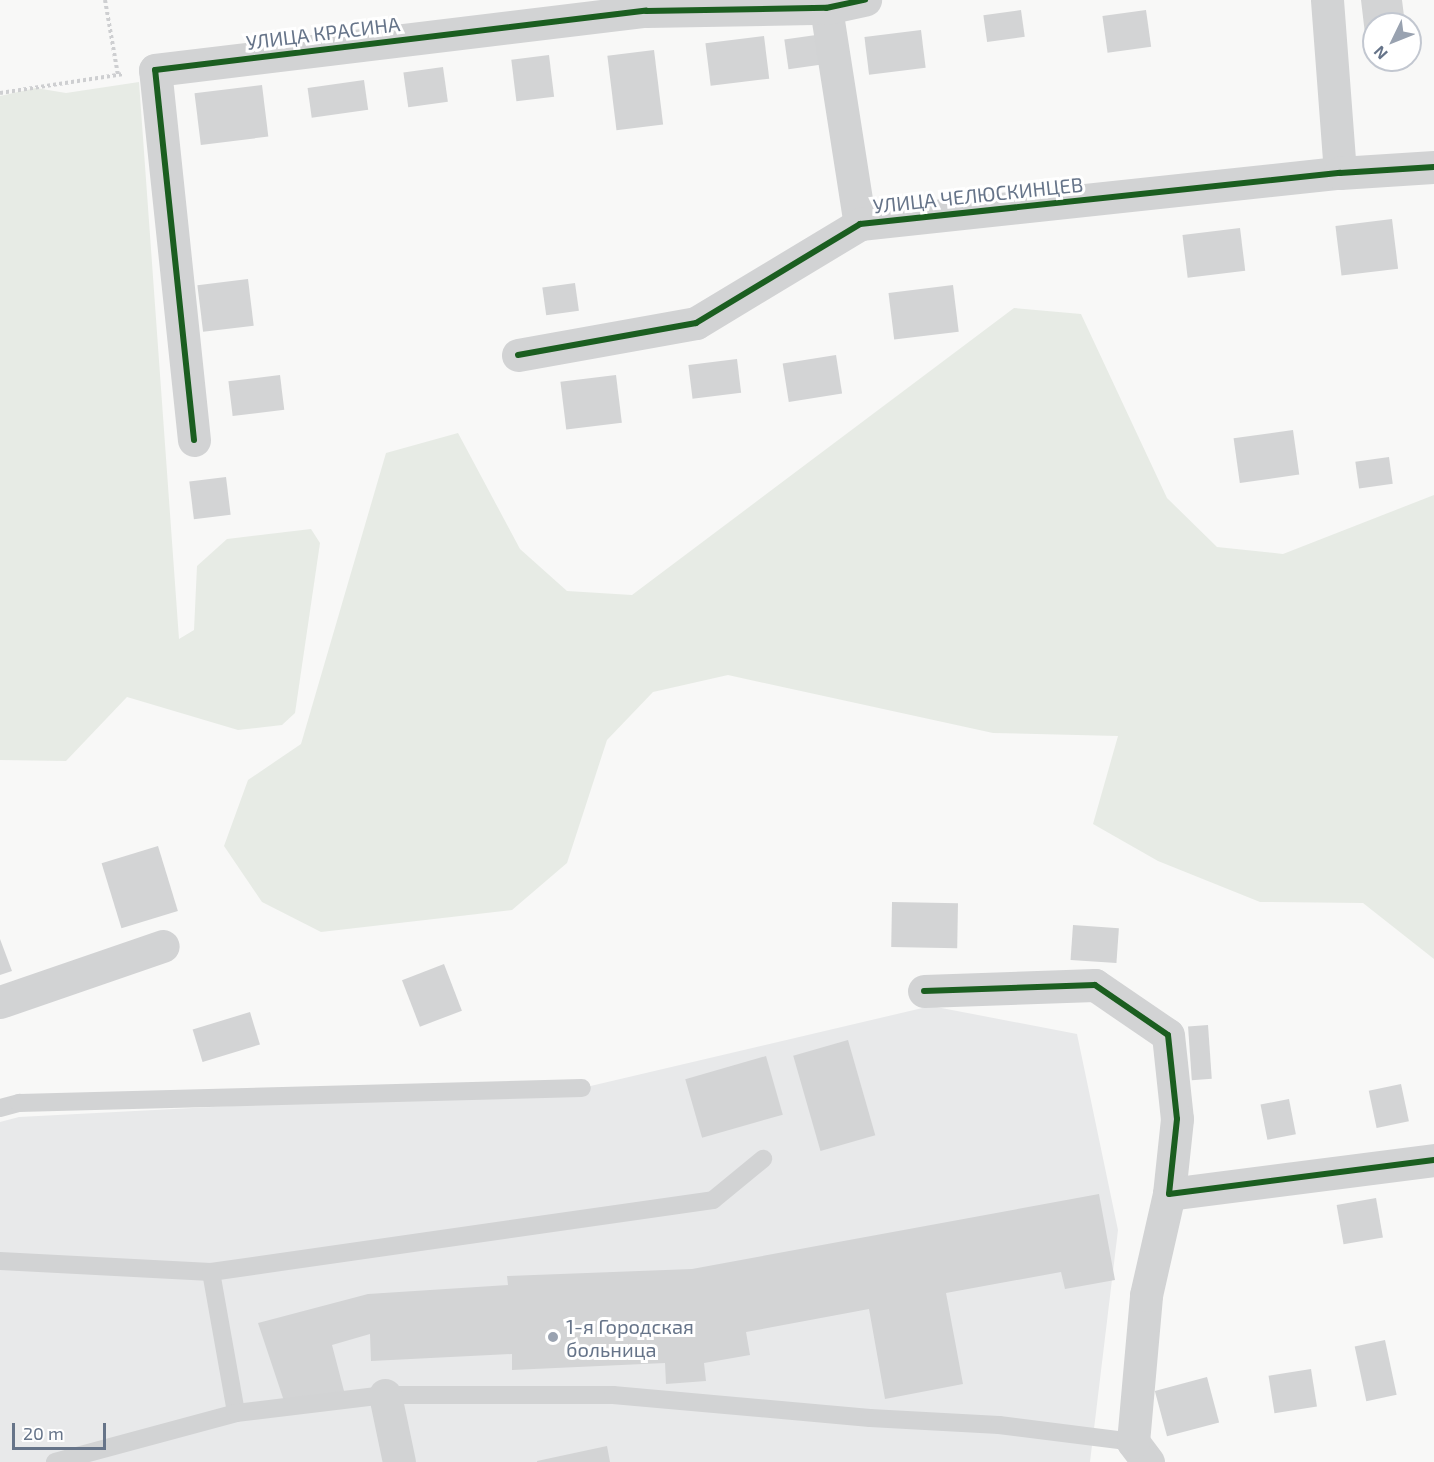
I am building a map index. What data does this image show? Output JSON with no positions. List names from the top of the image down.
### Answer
{
  "streets": {
    "street": ["УЛИЦА КРАСИНА", "УЛИЦА ЧЕЛЮСКИНЦЕВ"]
  },
  "places": ["1-я Городская больница"],
  "scale_bar": "20 m",
  "north": "bottom left"
}
